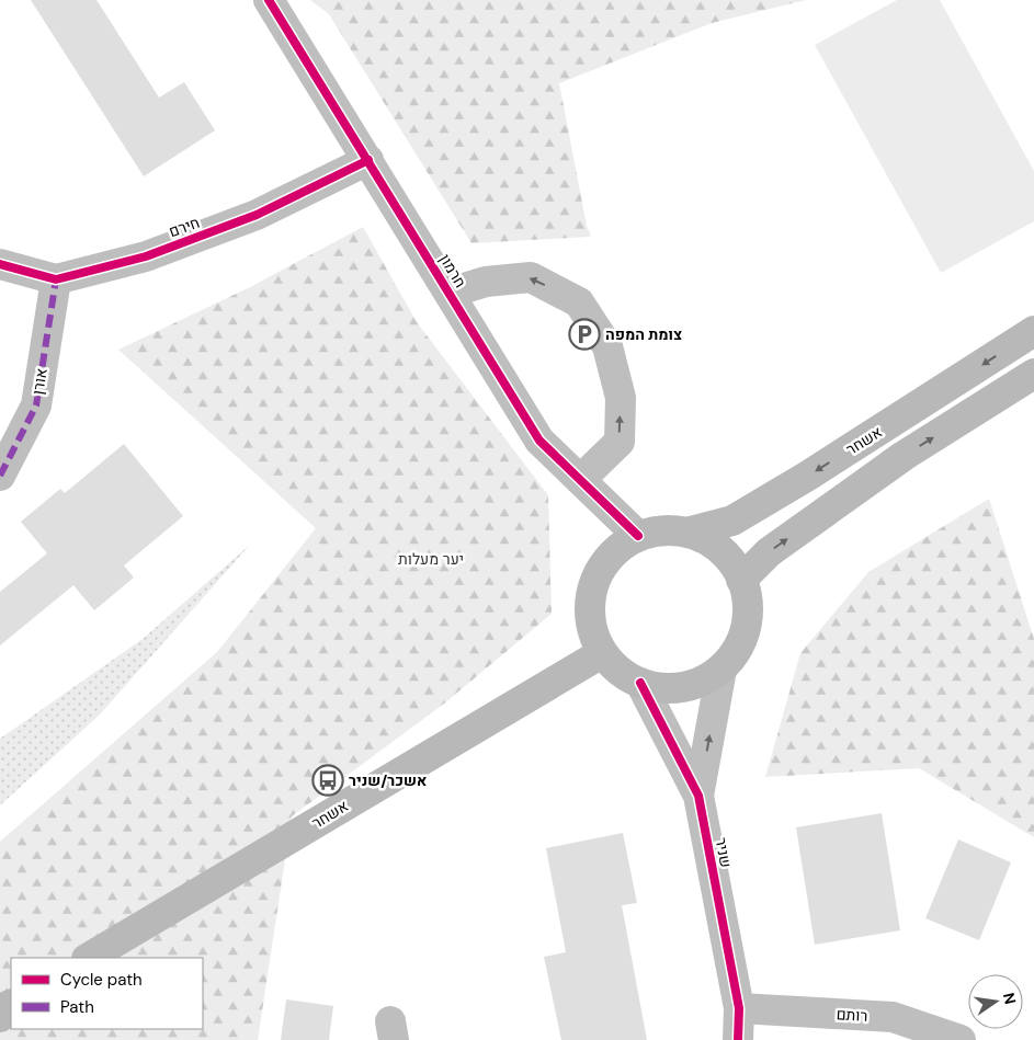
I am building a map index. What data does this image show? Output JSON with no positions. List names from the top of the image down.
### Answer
{
  "streets": {
    "main road": ["אשחר"],
    "street": [
      "חירם",
      "חרמון",
      "אורן",
      "שניר",
      "רותם"
    ]
  },
  "crossings": [
    ["חירם", "חרמון"],
    ["חירם", "אורן"],
    ["חרמון", "אשחר"],
    ["חרמון", "שניר"],
    ["אשחר", "שניר"],
    ["שניר", "רותם"]
  ],
  "parks": ["יער מעלות"],
  "places": {
    "parking": ["צומת המפה"],
    "bus stop": ["אשכר/שניר"]
  },
  "legend": ["Cycle path", "Path"],
  "north": "right"
}
